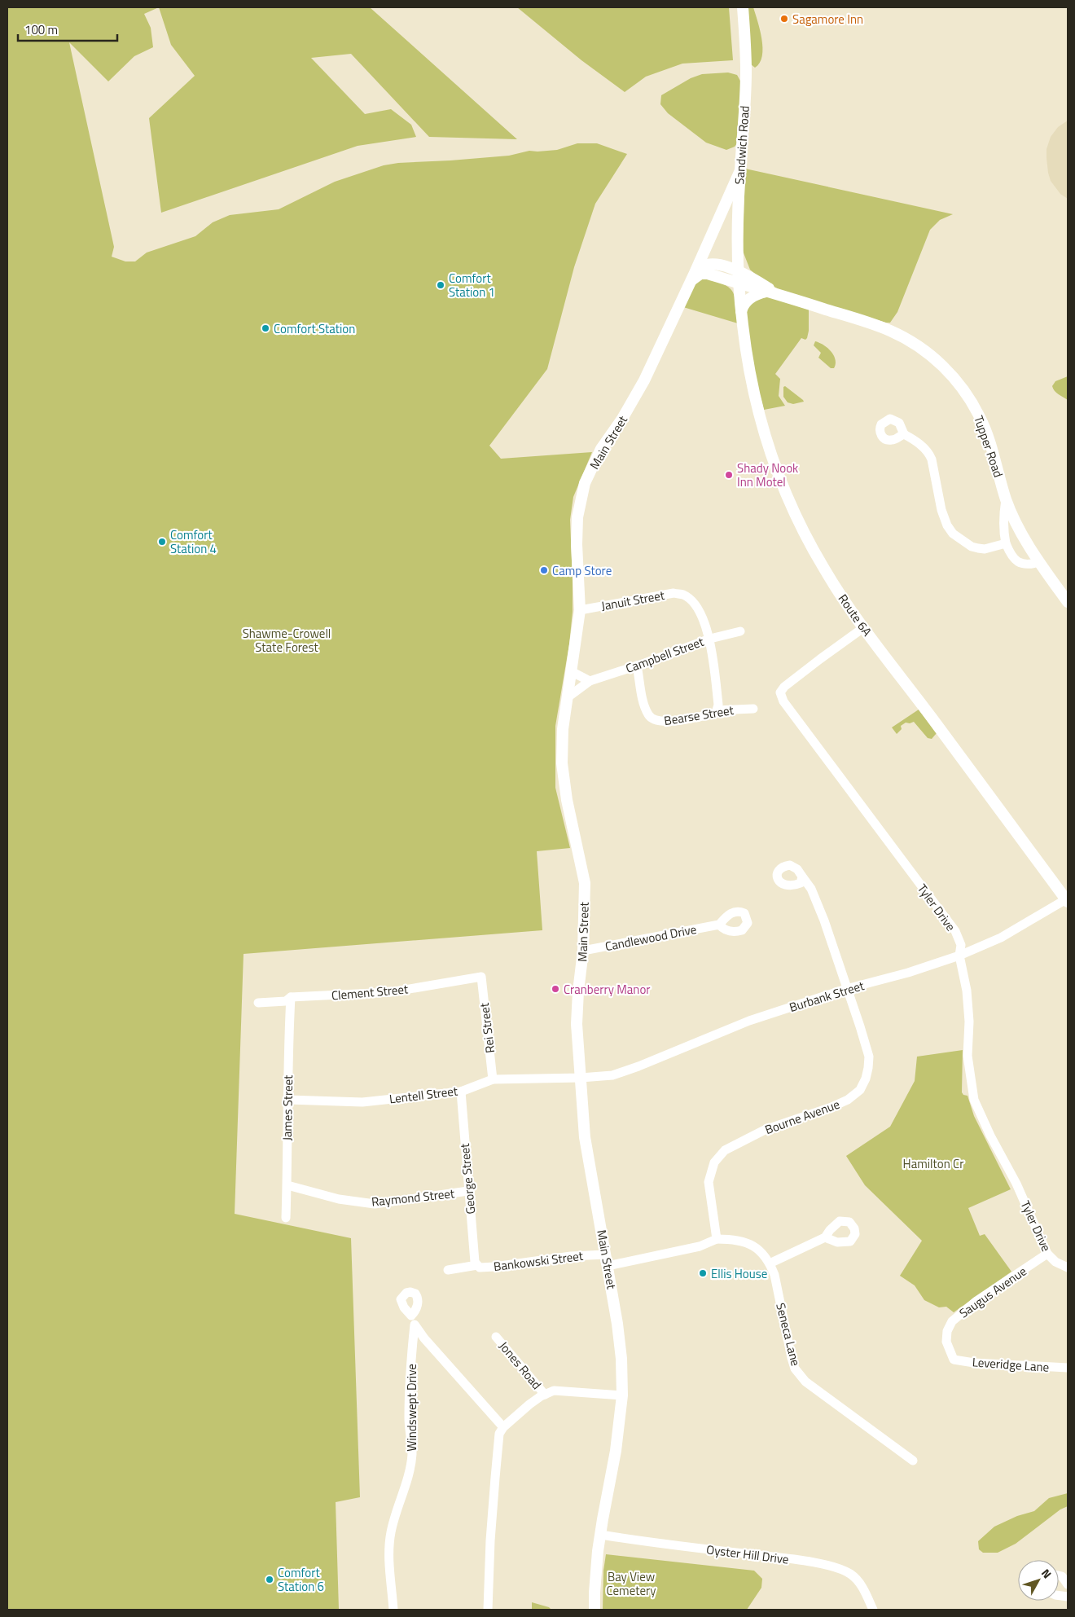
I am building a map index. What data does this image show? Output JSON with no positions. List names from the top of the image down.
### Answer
{
  "streets": {
    "main road": [
      "Sandwich Road",
      "Main Street",
      "Tupper Road",
      "Route 6A"
    ],
    "street": [
      "Januit Street",
      "Campbell Street",
      "Bearse Street",
      "Tyler Drive",
      "Candlewood Drive",
      "Clement Street",
      "Burbank Street",
      "Rei Street",
      "Lentell Street",
      "James Street",
      "Bourne Avenue",
      "George Street",
      "Raymond Street",
      "Bankowski Street",
      "Saugus Avenue",
      "Seneca Lane",
      "Leveridge Lane",
      "Jones Road",
      "Windswept Drive",
      "Oyster Hill Drive"
    ]
  },
  "crossings": [
    ["Sandwich Road", "Main Street"],
    ["Sandwich Road", "Tupper Road"],
    ["Sandwich Road", "Route 6A"],
    ["Main Street", "Januit Street"],
    ["Main Street", "Campbell Street"],
    ["Main Street", "Candlewood Drive"],
    ["Main Street", "Burbank Street"],
    ["Main Street", "Lentell Street"],
    ["Main Street", "Bankowski Street"],
    ["Main Street", "Oyster Hill Drive"],
    ["Tupper Road", "Route 6A"],
    ["Januit Street", "Campbell Street"],
    ["Januit Street", "Bearse Street"],
    ["Route 6A", "Tyler Drive"],
    ["Route 6A", "Burbank Street"],
    ["Campbell Street", "Bearse Street"],
    ["Tyler Drive", "Burbank Street"],
    ["Tyler Drive", "Saugus Avenue"],
    ["Clement Street", "Rei Street"],
    ["Clement Street", "James Street"],
    ["Burbank Street", "Lentell Street"],
    ["Burbank Street", "Bourne Avenue"],
    ["Rei Street", "Lentell Street"],
    ["Lentell Street", "James Street"],
    ["Lentell Street", "George Street"],
    ["James Street", "Raymond Street"],
    ["Bourne Avenue", "Seneca Lane"],
    ["George Street", "Raymond Street"],
    ["George Street", "Bankowski Street"],
    ["Saugus Avenue", "Leveridge Lane"]
  ],
  "parks": ["Shawme-Crowell State Forest", "Hamilton Cr", "Bay View Cemetery"],
  "places": [
    "Sagamore Inn",
    "Comfort Station 1",
    "Comfort Station",
    "Shady Nook Inn Motel",
    "Comfort Station 4",
    "Camp Store",
    "Cranberry Manor",
    "Ellis House",
    "Comfort Station 6"
  ],
  "scale_bar": "100 m",
  "north": "top right"
}
